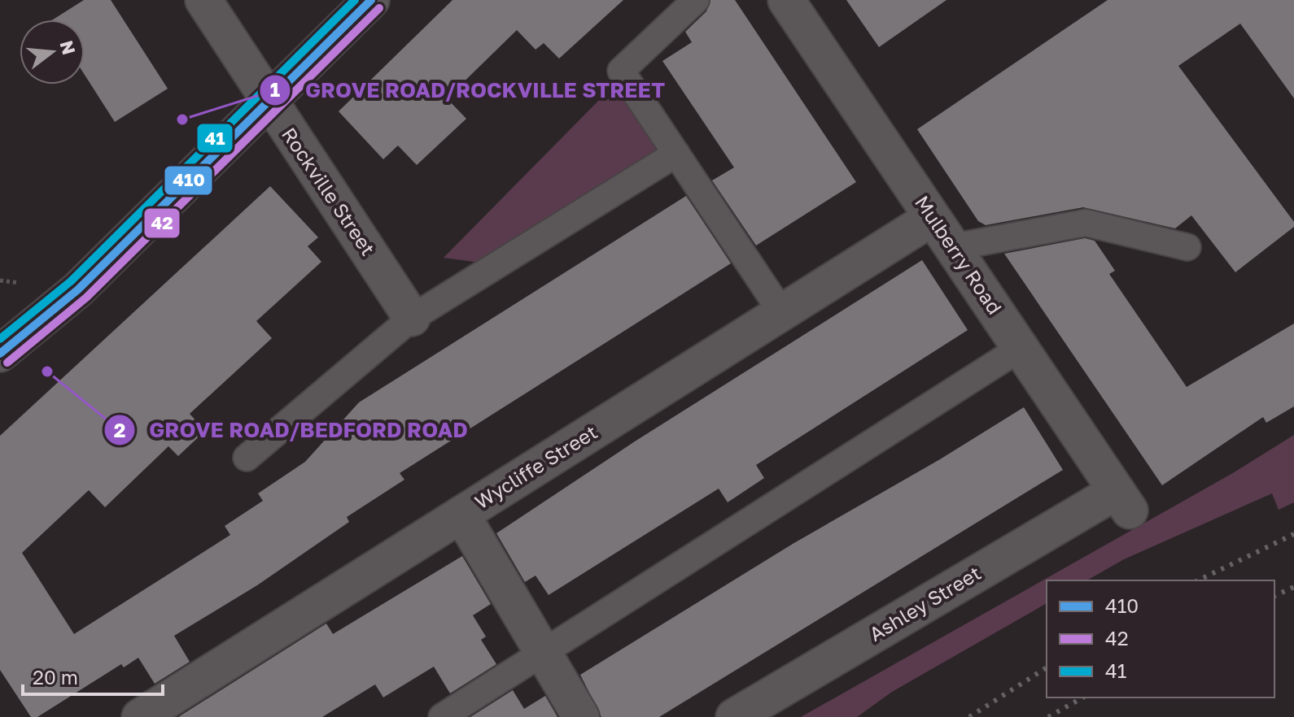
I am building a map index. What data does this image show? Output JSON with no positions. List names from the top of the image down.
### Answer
{
  "streets": {
    "street": [
      "Rockville Street",
      "Mulberry Road",
      "Wycliffe Street",
      "Ashley Street"
    ]
  },
  "crossings": [
    ["Mulberry Road", "Wycliffe Street"],
    ["Mulberry Road", "Ashley Street"]
  ],
  "places": ["GROVE ROAD/ROCKVILLE STREET", "GROVE ROAD/BEDFORD ROAD"],
  "lines": ["transit line 410", "transit line 41", "transit line 42"],
  "legend": ["410", "42", "41"],
  "scale_bar": "20 m",
  "north": "right"
}
